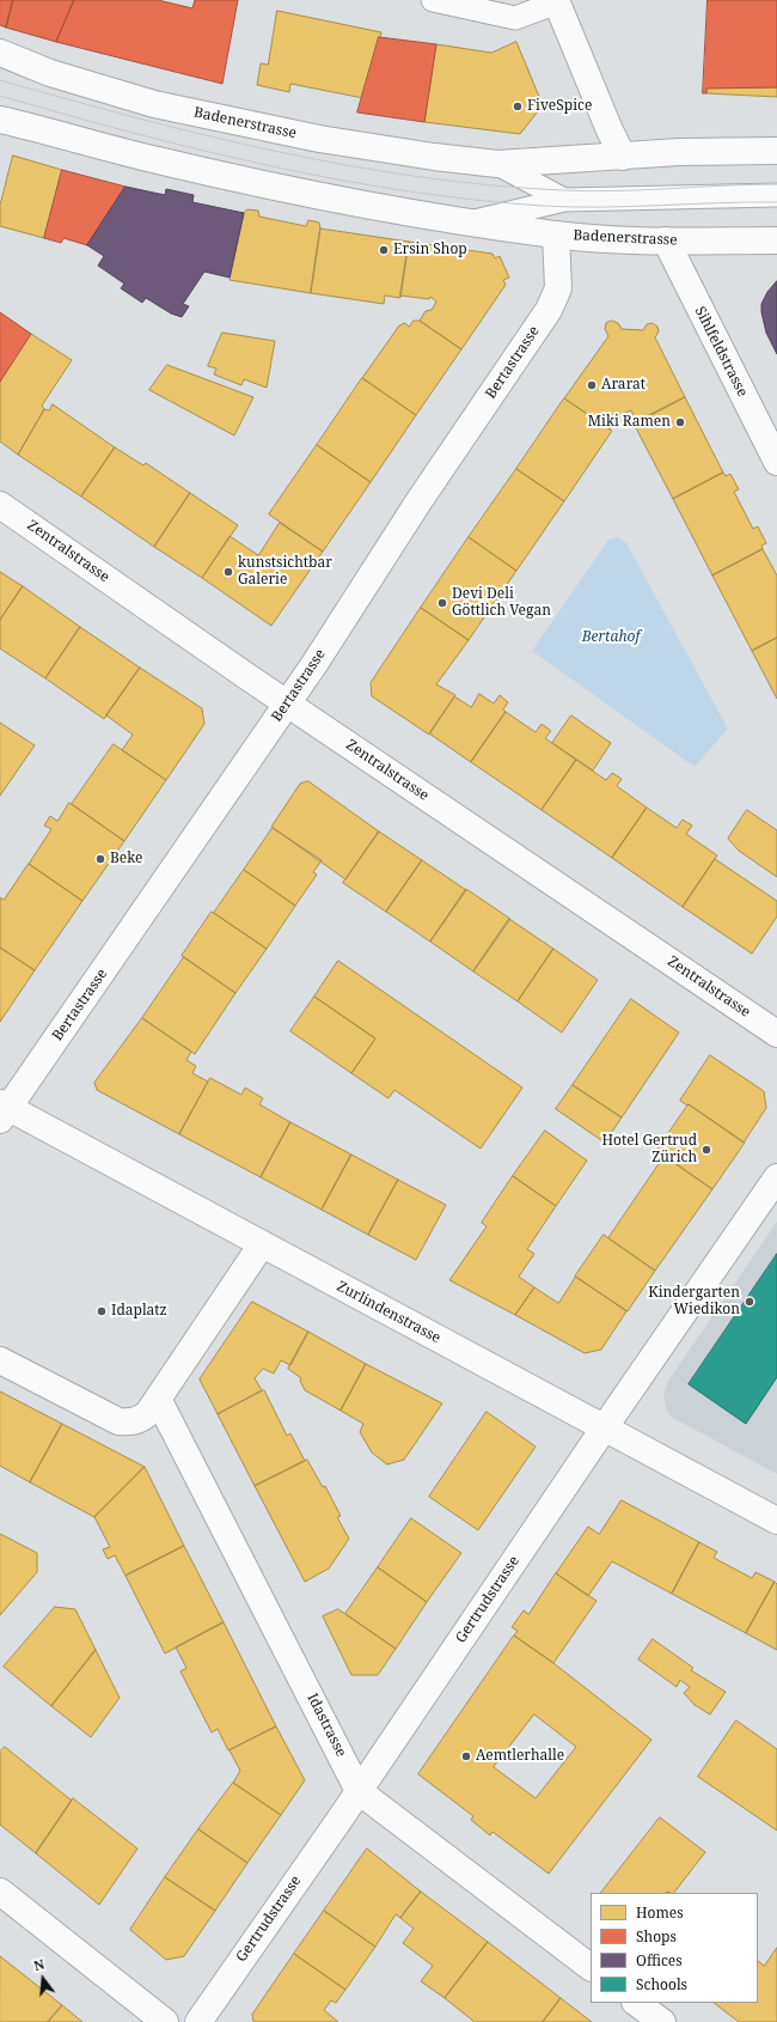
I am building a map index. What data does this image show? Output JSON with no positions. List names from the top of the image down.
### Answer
{
  "streets": {
    "street": [
      "Badenerstrasse",
      "Sihlfeldstrasse",
      "Bertastrasse",
      "Zentralstrasse",
      "Zurlindenstrasse",
      "Gertrudstrasse",
      "Idastrasse"
    ]
  },
  "crossings": [
    ["Badenerstrasse", "Sihlfeldstrasse"],
    ["Badenerstrasse", "Bertastrasse"],
    ["Bertastrasse", "Zentralstrasse"],
    ["Bertastrasse", "Zurlindenstrasse"],
    ["Zurlindenstrasse", "Gertrudstrasse"],
    ["Gertrudstrasse", "Idastrasse"]
  ],
  "parks": ["Bertahof"],
  "places": [
    "FiveSpice",
    "Ersin Shop",
    "Ararat",
    "Miki Ramen",
    "kunstsichtbar Galerie",
    "Devi Deli Göttlich Vegan",
    "Beke",
    "Hotel Gertrud Zürich",
    "Kindergarten Wiedikon",
    "Idaplatz",
    "Aemtlerhalle"
  ],
  "legend": [
    "Homes",
    "Shops",
    "Offices",
    "Schools"
  ],
  "north": "top"
}
